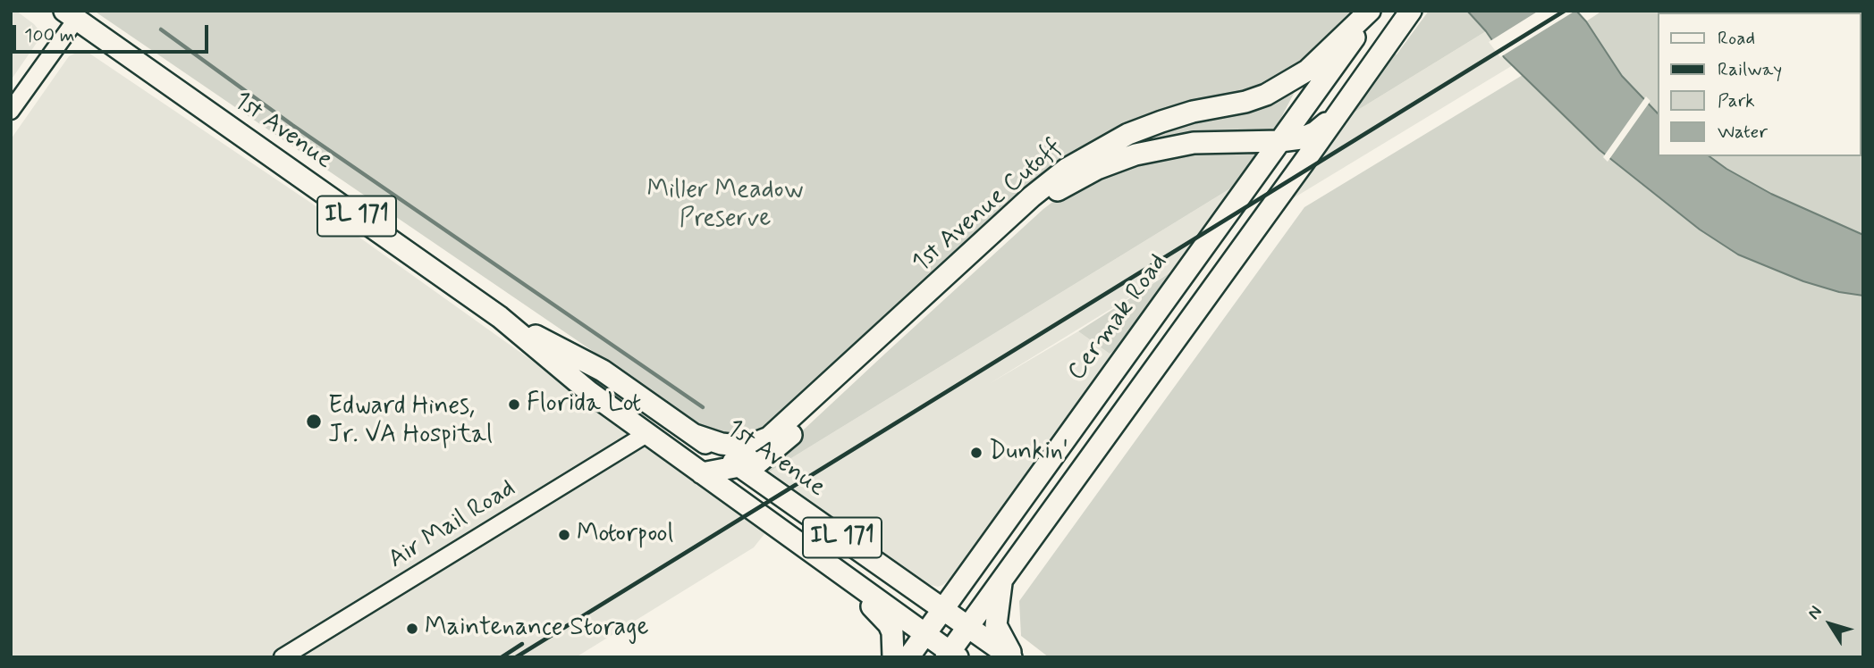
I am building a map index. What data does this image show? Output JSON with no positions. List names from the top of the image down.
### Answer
{
  "streets": {
    "main road": [
      "1st Avenue",
      "1st Avenue Cutoff",
      "IL 171",
      "Cermak Road"
    ],
    "street": ["Air Mail Road"]
  },
  "crossings": [
    ["1st Avenue", "1st Avenue Cutoff"],
    ["1st Avenue", "Cermak Road"],
    ["1st Avenue", "Air Mail Road"],
    ["1st Avenue Cutoff", "Cermak Road"]
  ],
  "parks": ["Miller Meadow Preserve"],
  "places": [
    "Florida Lot",
    "Edward Hines, Jr. VA Hospital",
    "Dunkin'",
    "Motorpool",
    "Maintenance Storage"
  ],
  "legend": [
    "Road",
    "Railway",
    "Park",
    "Water"
  ],
  "scale_bar": "100 m",
  "north": "top left"
}
